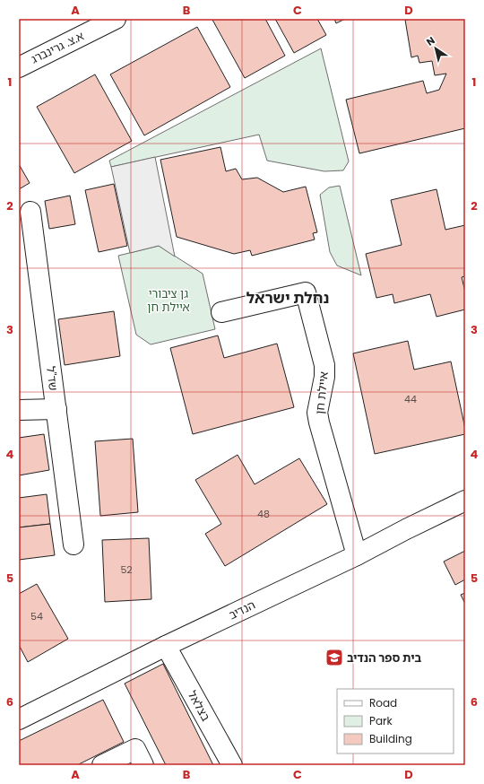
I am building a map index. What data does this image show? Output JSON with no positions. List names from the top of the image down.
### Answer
{
  "streets": {
    "street": [
      "א.צ. גרינברג",
      "שד\"ל",
      "איילת חן",
      "הנדיב",
      "בצלאל"
    ]
  },
  "crossings": [
    ["איילת חן", "הנדיב"],
    ["הנדיב", "בצלאל"]
  ],
  "districts": ["נחלת ישראל"],
  "parks": ["גן ציבורי איילת חן"],
  "places": {
    "school or university": ["בית ספר הנדיב"]
  },
  "house_numbers": [
    "44",
    "48",
    "52",
    "54"
  ],
  "legend": ["Road", "Park", "Building"],
  "north": "top left",
  "grid": {
    "columns": [
      "A",
      "B",
      "C",
      "D"
    ],
    "rows": [
      "1",
      "2",
      "3",
      "4",
      "5",
      "6"
    ]
  }
}
